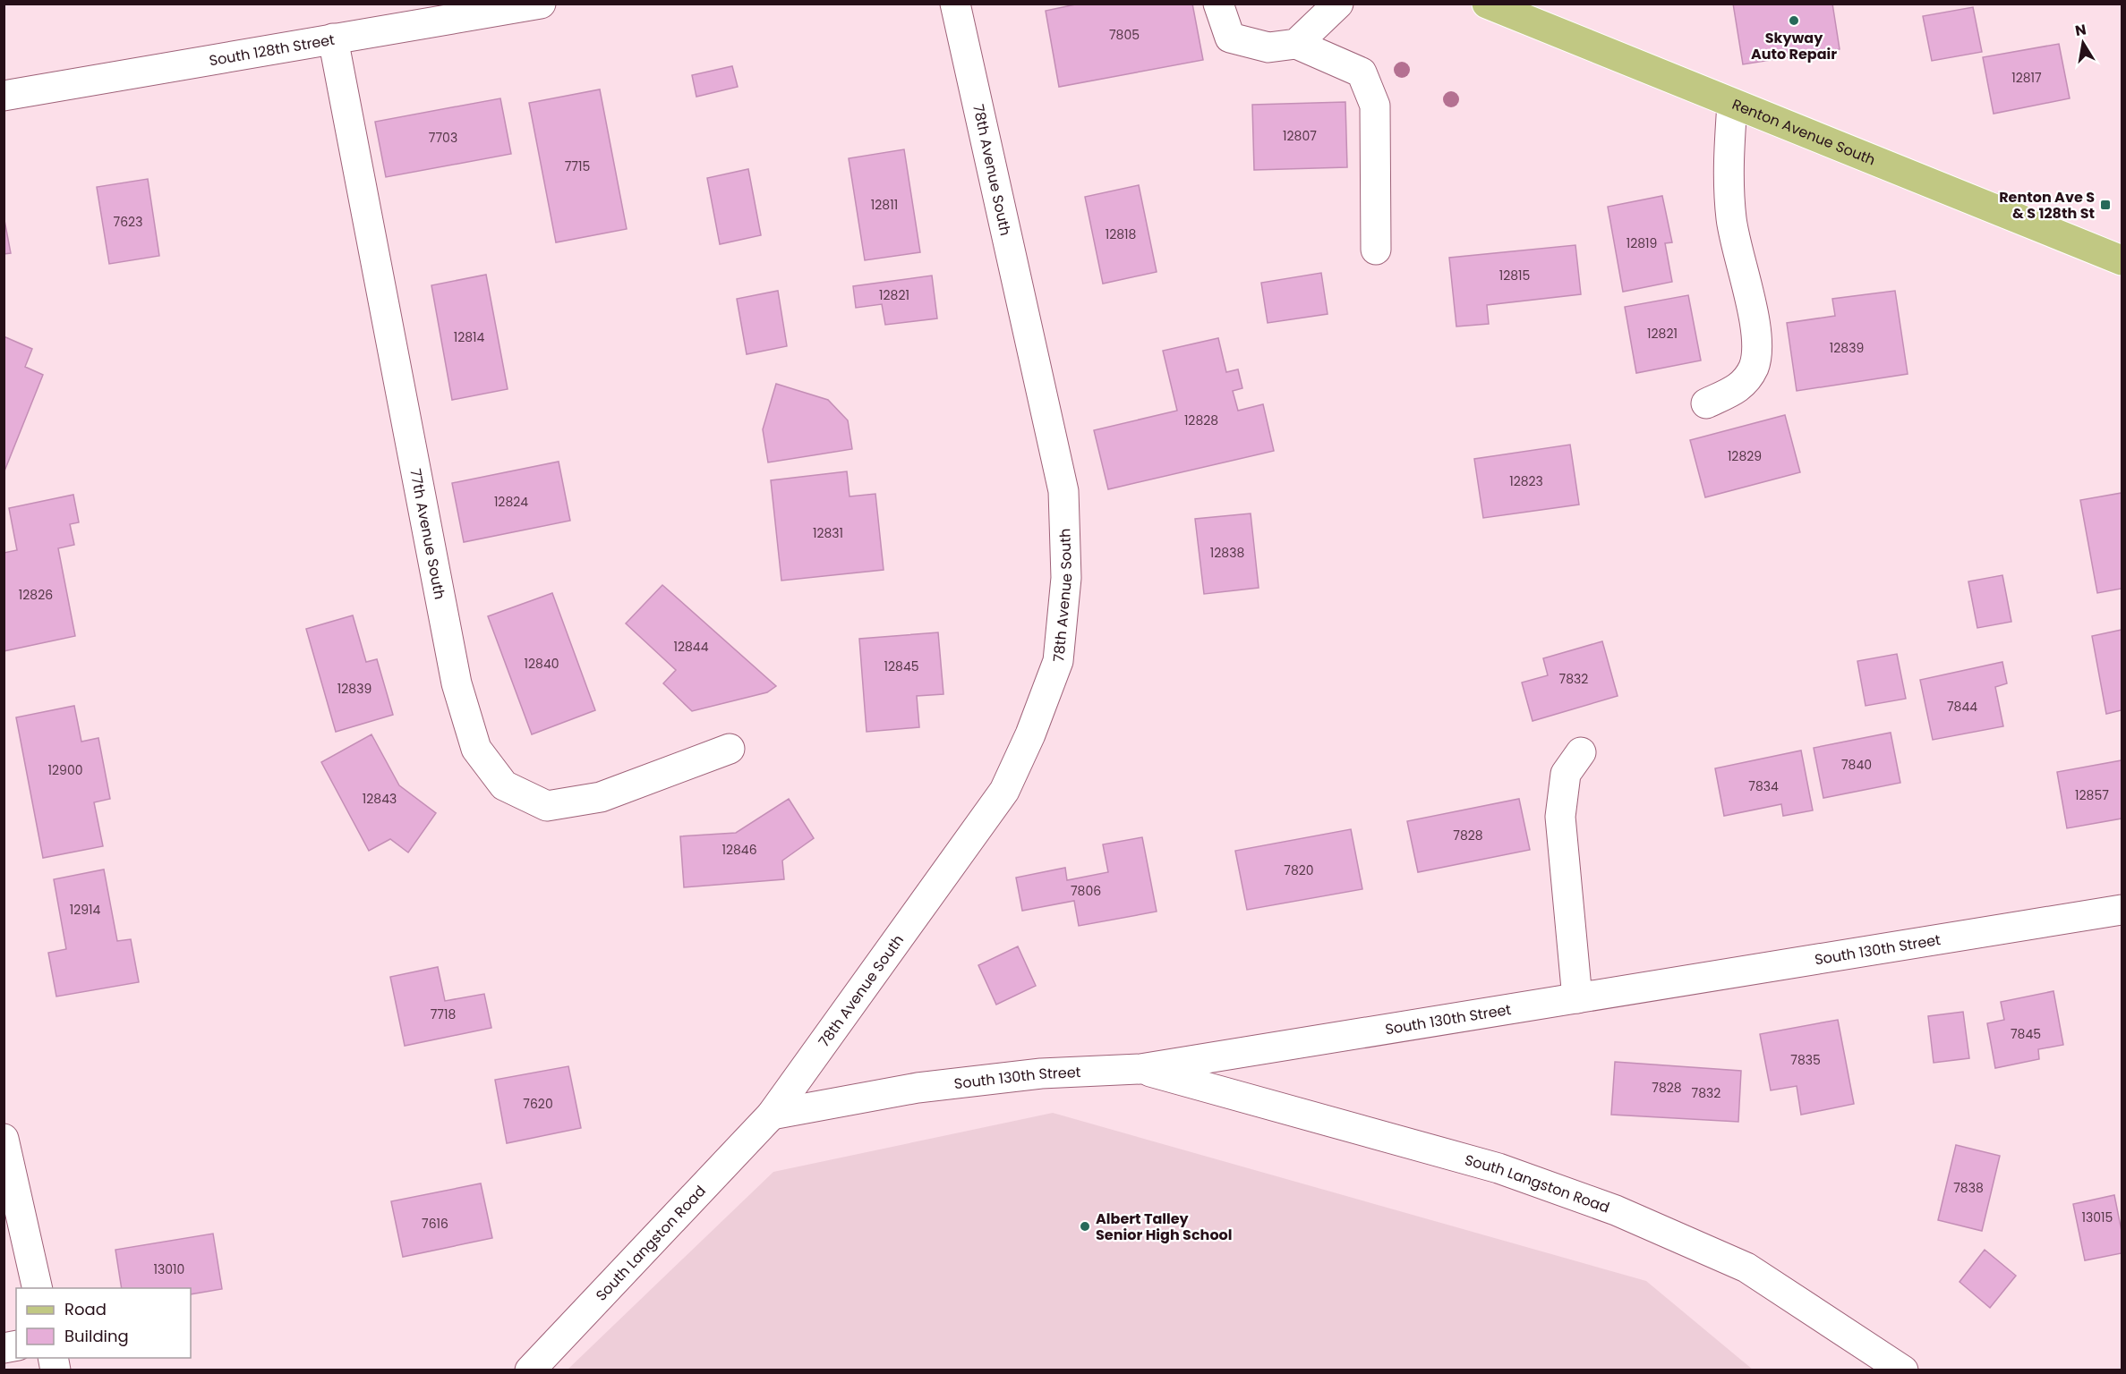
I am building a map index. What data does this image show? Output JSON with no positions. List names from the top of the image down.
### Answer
{
  "streets": {
    "main road": ["Renton Avenue South"],
    "street": [
      "South 128th Street",
      "78th Avenue South",
      "77th Avenue South",
      "South 130th Street",
      "South Langston Road"
    ]
  },
  "crossings": [
    ["South 128th Street", "77th Avenue South"],
    ["78th Avenue South", "South 130th Street"],
    ["78th Avenue South", "South Langston Road"],
    ["South 130th Street", "South Langston Road"]
  ],
  "places": {
    "other": ["Skyway Auto Repair", "Albert Talley Senior High School"],
    "transit": ["Renton Ave S & S 128th St"]
  },
  "house_numbers": [
    "7805",
    "12817",
    "12807",
    "7703",
    "7715",
    "12811",
    "7623",
    "12818",
    "12819",
    "12815",
    "12821",
    "12821",
    "12814",
    "12839",
    "12828",
    "12829",
    "12823",
    "12824",
    "12831",
    "12838",
    "12826",
    "12844",
    "12840",
    "12845",
    "7832",
    "12839",
    "7844",
    "7840",
    "12900",
    "7834",
    "12857",
    "12843",
    "7828",
    "12846",
    "7820",
    "7806",
    "12914",
    "7718",
    "7845",
    "7835",
    "7828",
    "7832",
    "7620",
    "7838",
    "13015",
    "7616",
    "13010"
  ],
  "legend": ["Road", "Building"],
  "north": "top"
}
